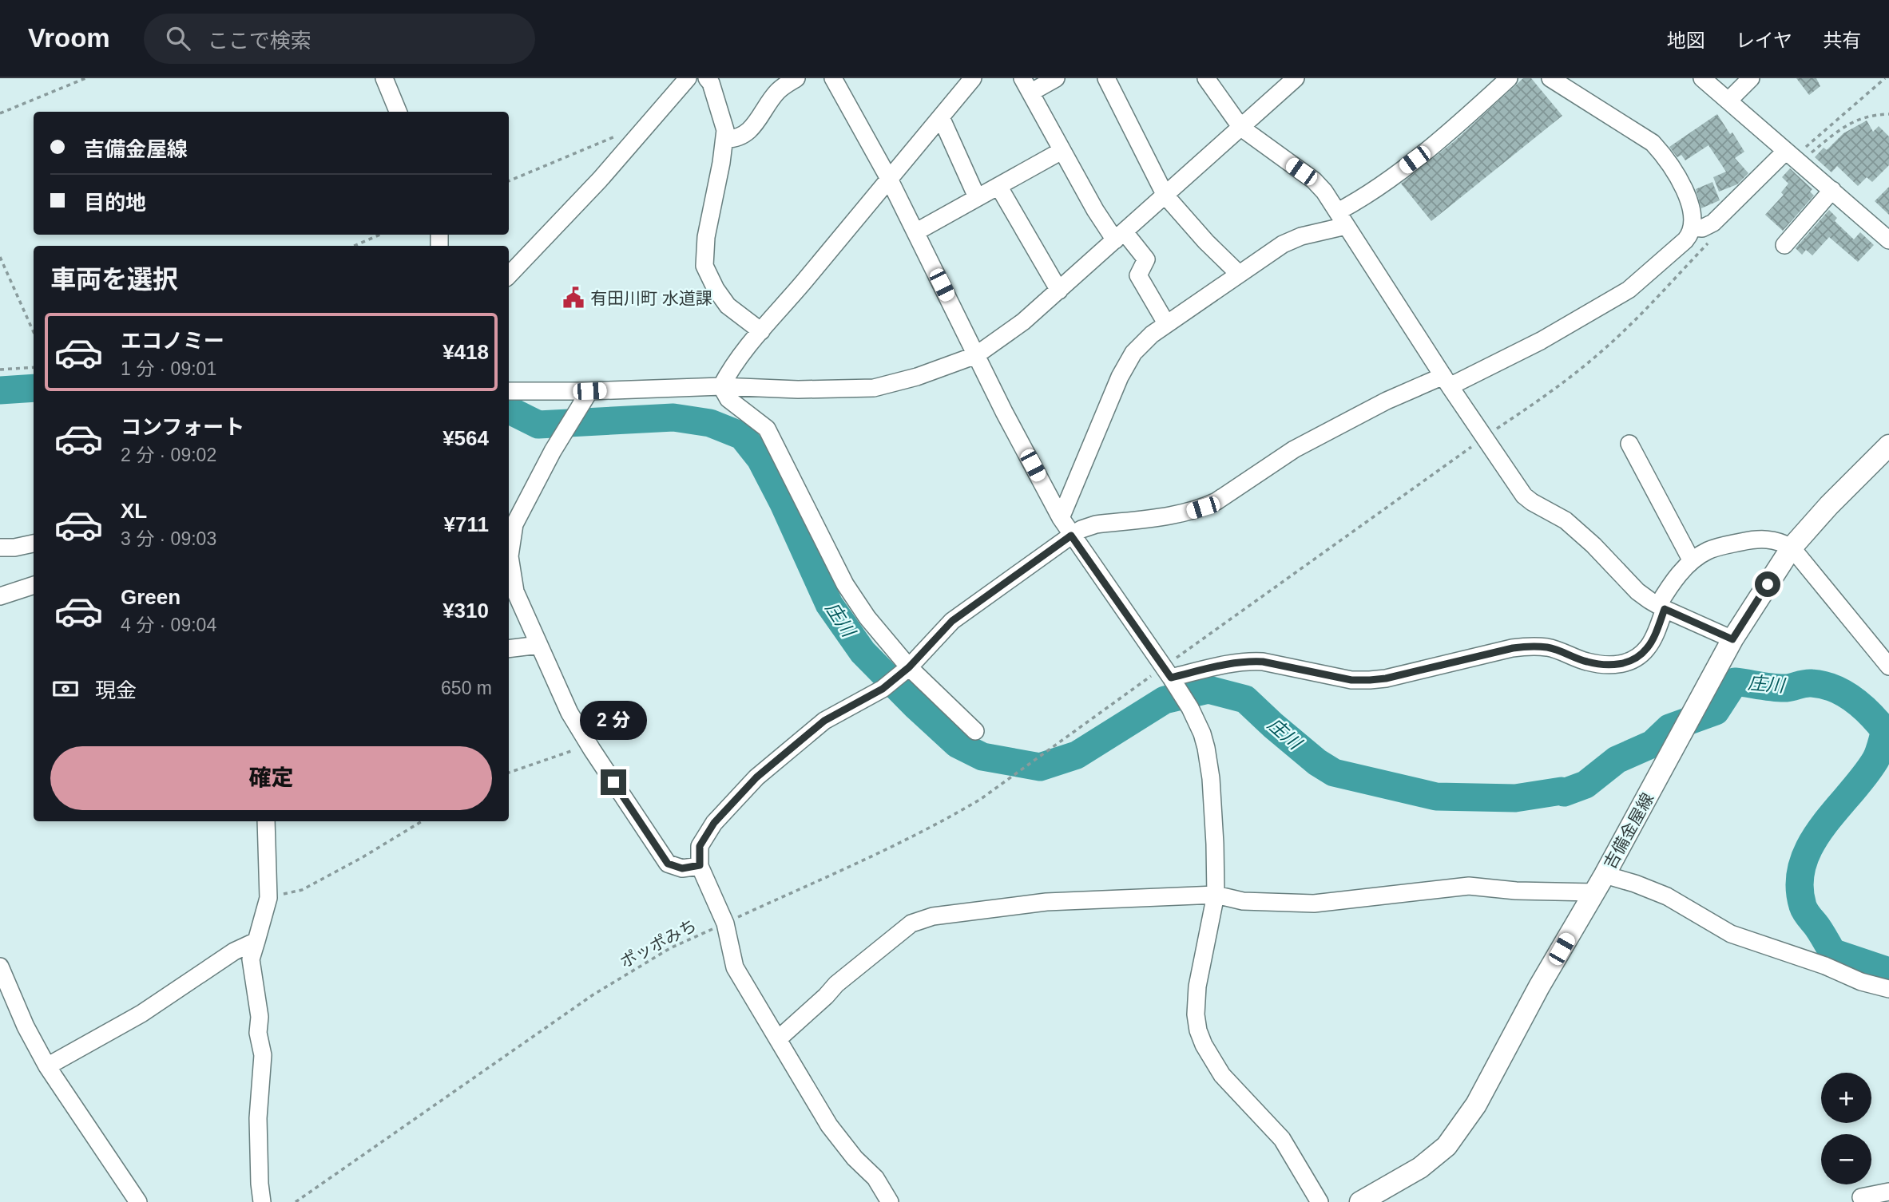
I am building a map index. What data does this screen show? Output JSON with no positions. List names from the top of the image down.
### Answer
{
  "streets": {
    "main road": ["吉備金屋線"],
    "path": ["ポッポみち"]
  },
  "water": ["庄川"],
  "places": {
    "public building": ["有田川町 水道課"]
  },
  "page": {
    "header": "Vroom",
    "search": "ここで検索",
    "nav": ["地図", "レイヤ", "共有"],
    "banner": ["吉備金屋線", "目的地"],
    "heading": "車両を選択",
    "list": [
      {
        "name": "エコノミー",
        "note": "1 分 · 09:01",
        "value": "¥418"
      },
      {
        "name": "コンフォート",
        "note": "2 分 · 09:02",
        "value": "¥564"
      },
      {
        "name": "XL",
        "note": "3 分 · 09:03",
        "value": "¥711"
      },
      {
        "name": "Green",
        "note": "4 分 · 09:04",
        "value": "¥310"
      }
    ],
    "pay": ["現金", "650 m"],
    "bubble": "2 分",
    "buttons": "確定",
    "map_buttons": ["+", "−"]
  }
}
